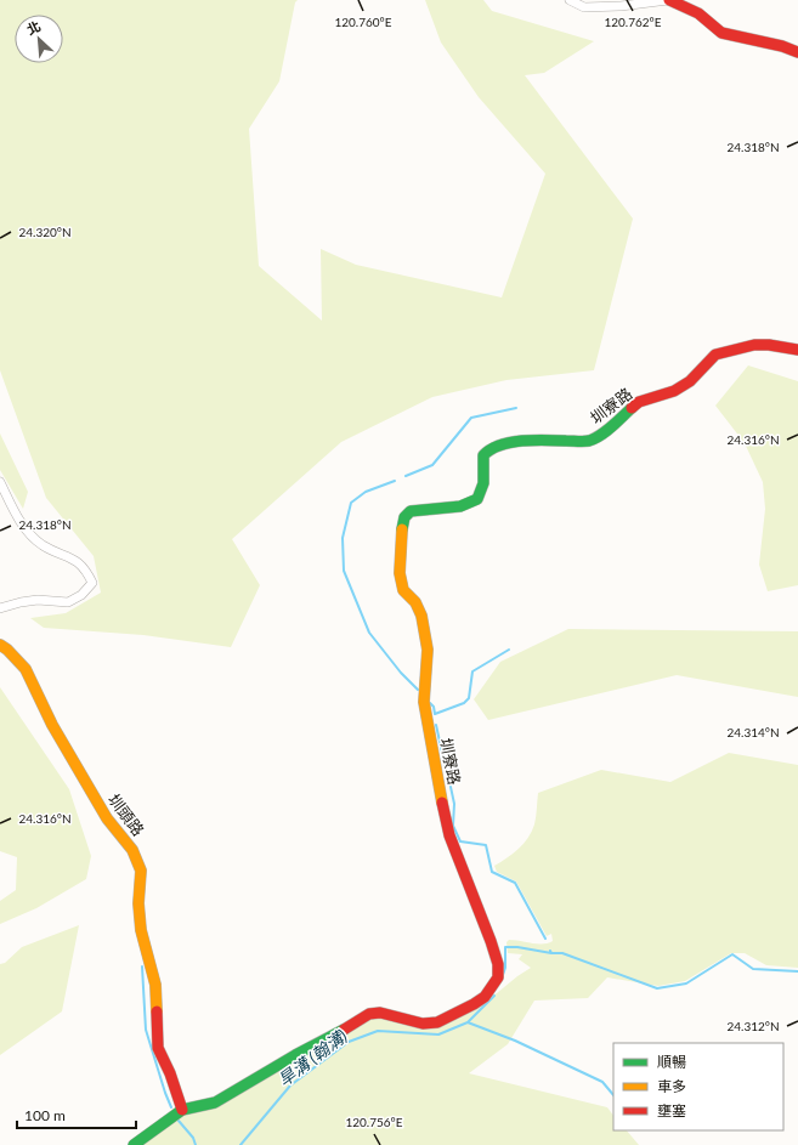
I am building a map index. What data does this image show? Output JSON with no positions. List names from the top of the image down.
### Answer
{
  "streets": {
    "street": ["圳寮路", "圳頭路"]
  },
  "crossings": [
    ["圳寮路", "圳頭路"]
  ],
  "water": ["旱溝 (翰溝)"],
  "legend": ["順暢", "車多", "壅塞"],
  "scale_bar": "100 m",
  "north": "top left",
  "coordinates": [
    "120.760°E",
    "120.762°E",
    "24.318°N",
    "24.320°N",
    "24.316°N",
    "24.314°N",
    "24.312°N",
    "120.756°E"
  ]
}
